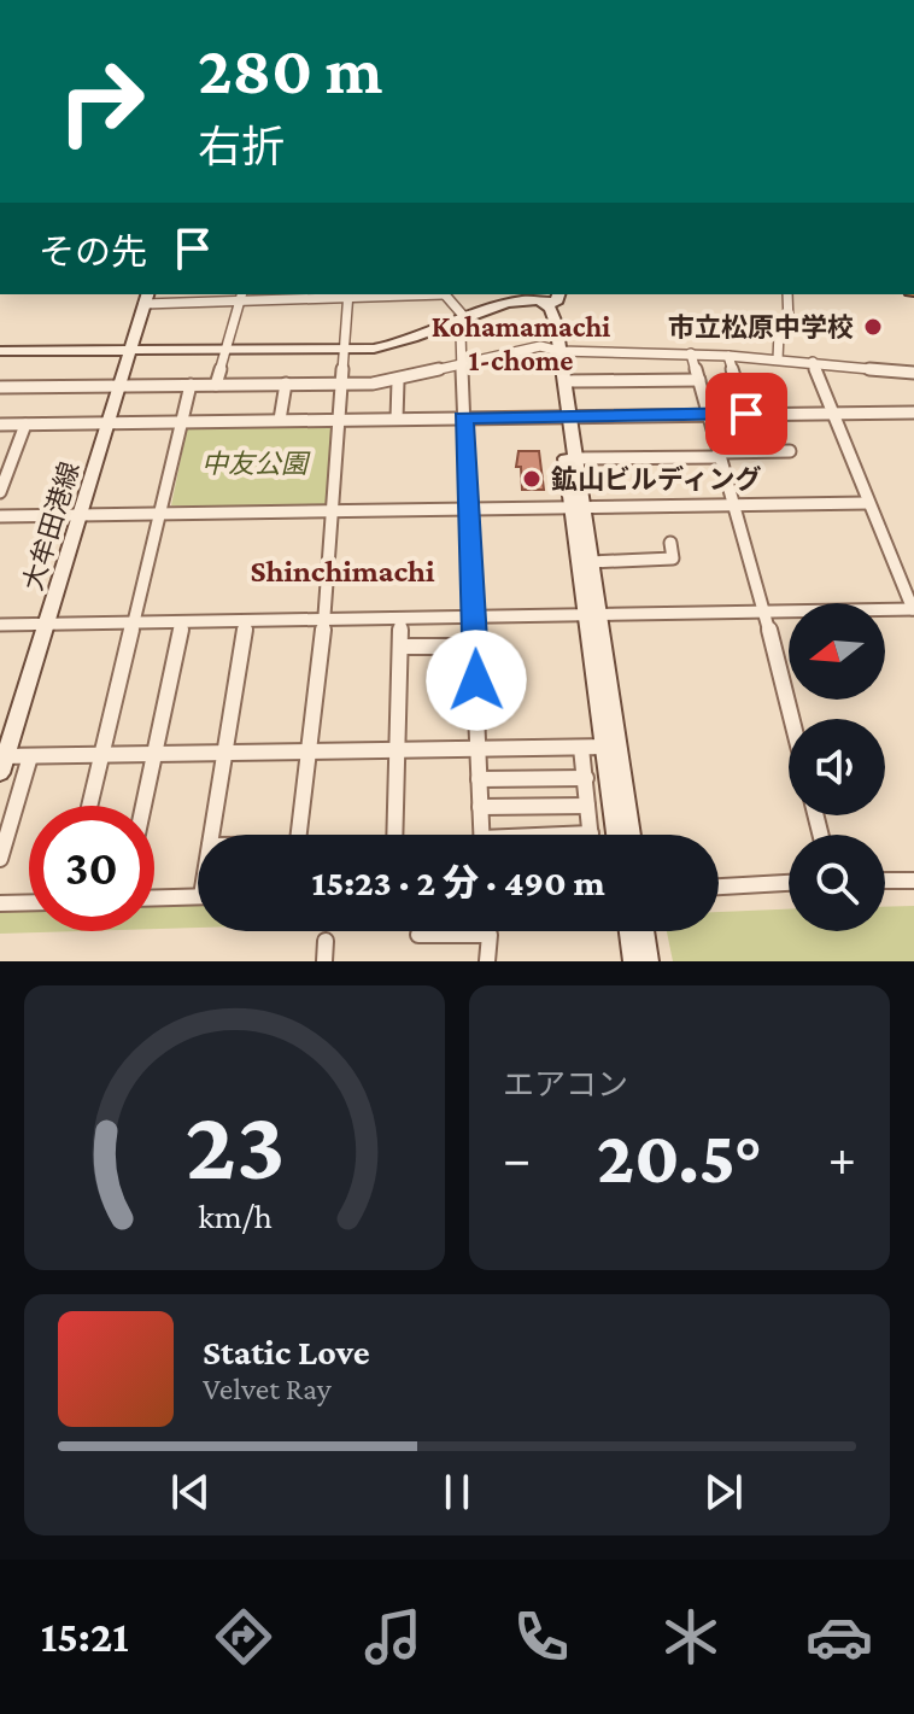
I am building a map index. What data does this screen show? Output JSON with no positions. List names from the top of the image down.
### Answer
{
  "streets": {
    "street": ["大牟田港線"]
  },
  "districts": ["Kohamamachi 1-chome", "Shinchimachi"],
  "parks": ["中友公園"],
  "places": ["市立松原中学校", "鉱山ビルディング"],
  "north": "left",
  "page": {
    "turn": ["280 m", "右折"],
    "then": "その先",
    "limit": "30",
    "trip": "15:23 · 2 分 · 490 m",
    "tile": "エアコン",
    "heat": ["−", "20.5°", "+"],
    "song": ["Static Love", "Velvet Ray"],
    "tabs": "15:21",
    "gauge": ["23", "km/h"]
  }
}
